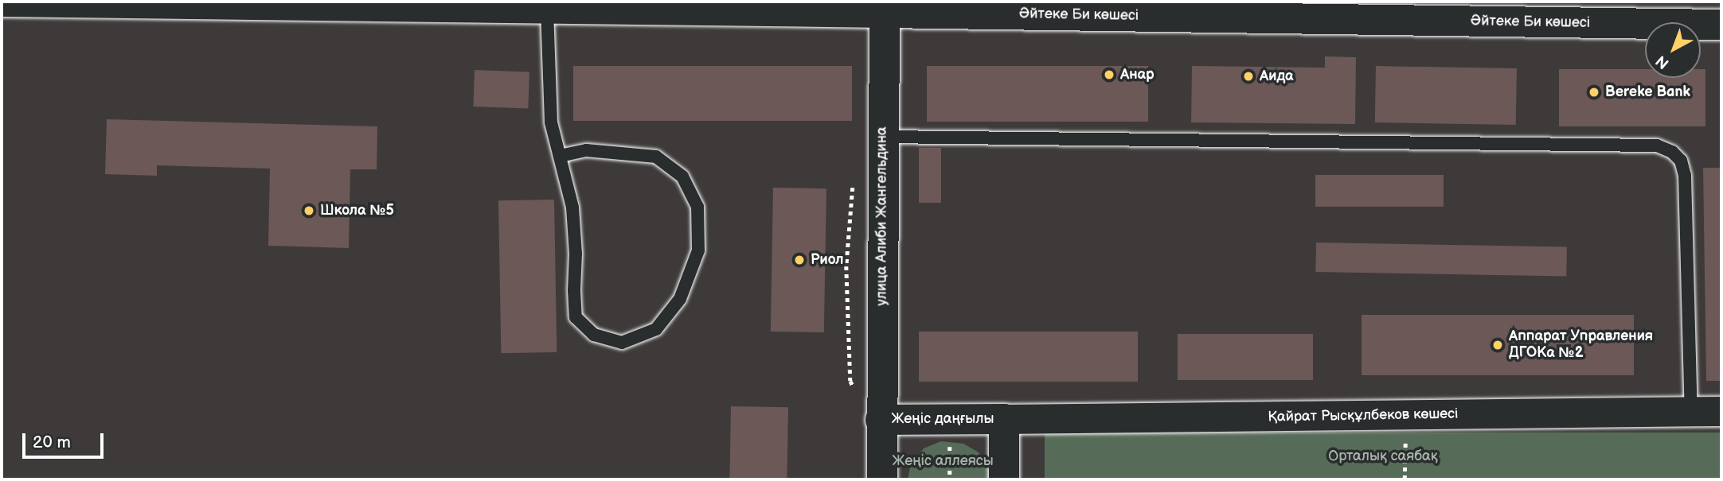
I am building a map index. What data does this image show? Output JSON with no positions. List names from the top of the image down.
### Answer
{
  "streets": {
    "main road": ["Әйтеке Би көшесі", "улица Алиби Жангельдина", "Жеңіс даңғылы"],
    "street": ["Қайрат Рысқұлбеков көшесі"]
  },
  "crossings": [
    ["Әйтеке Би көшесі", "улица Алиби Жангельдина"],
    ["улица Алиби Жангельдина", "Жеңіс даңғылы"],
    ["Қайрат Рысқұлбеков көшесі", "Жеңіс даңғылы"]
  ],
  "parks": ["Орталық саябақ", "Жеңіс аллеясы"],
  "places": [
    "Анар",
    "Аида",
    "Bereke Bank",
    "Школа №5",
    "Риол",
    "Аппарат Управления ДГОКа №2"
  ],
  "scale_bar": "20 m",
  "north": "bottom left"
}
